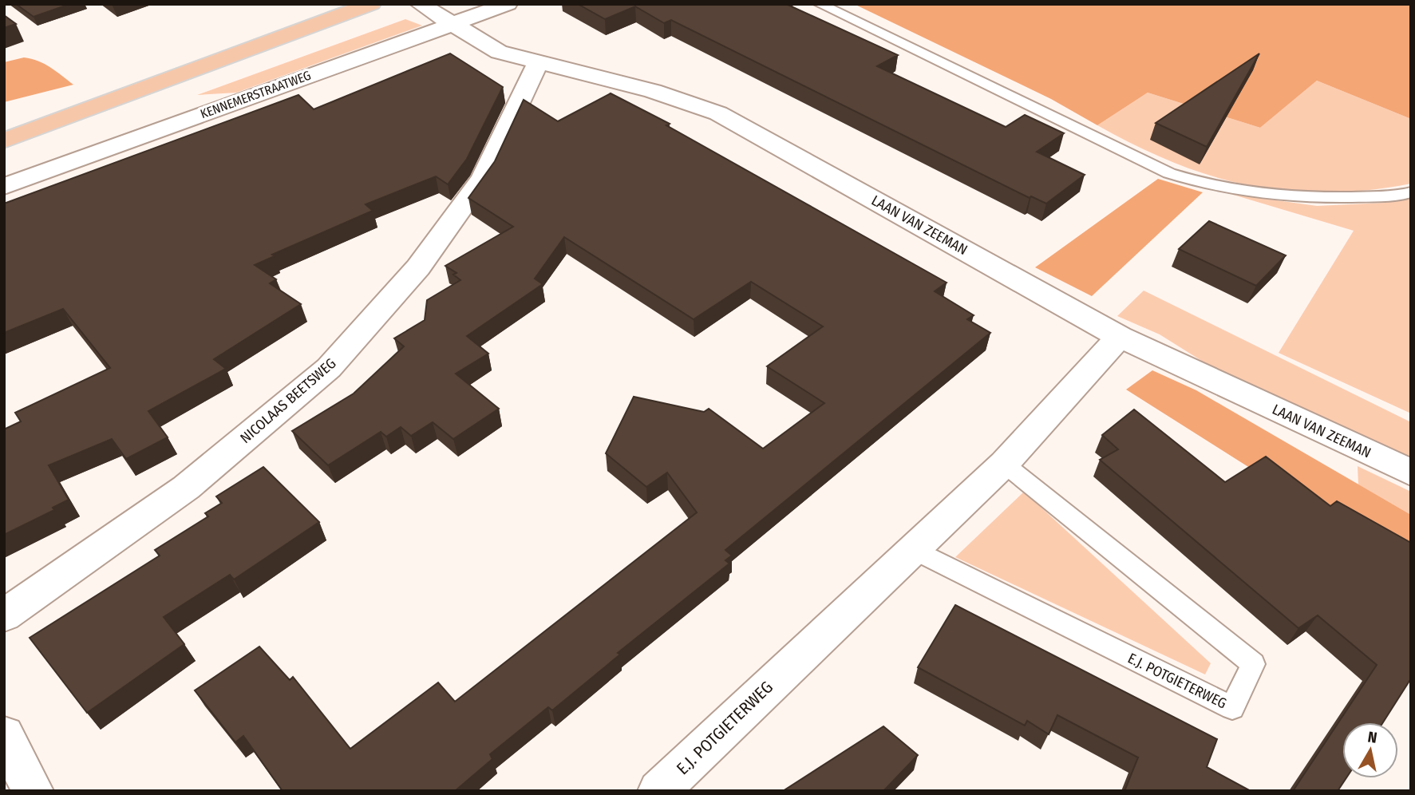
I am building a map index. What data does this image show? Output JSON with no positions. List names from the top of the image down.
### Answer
{
  "streets": {
    "street": [
      "KENNEMERSTRAATWEG",
      "LAAN VAN ZEEMAN",
      "NICOLAAS BEETSWEG",
      "E.J. POTGIETERWEG"
    ]
  },
  "crossings": [
    ["KENNEMERSTRAATWEG", "LAAN VAN ZEEMAN"],
    ["LAAN VAN ZEEMAN", "NICOLAAS BEETSWEG"],
    ["LAAN VAN ZEEMAN", "E.J. POTGIETERWEG"]
  ],
  "north": "top"
}
